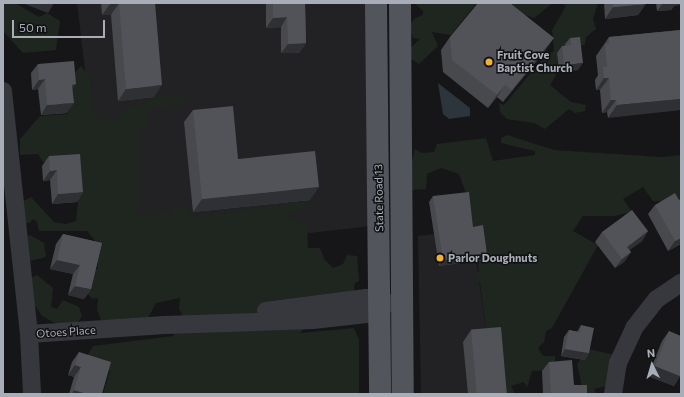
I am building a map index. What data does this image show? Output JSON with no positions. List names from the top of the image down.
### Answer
{
  "streets": {
    "main road": ["State Road 13"],
    "street": ["Otoes Place"]
  },
  "crossings": [
    ["State Road 13", "Otoes Place"]
  ],
  "places": ["Fruit Cove Baptist Church", "Parlor Doughnuts"],
  "scale_bar": "50 m",
  "north": "top"
}
